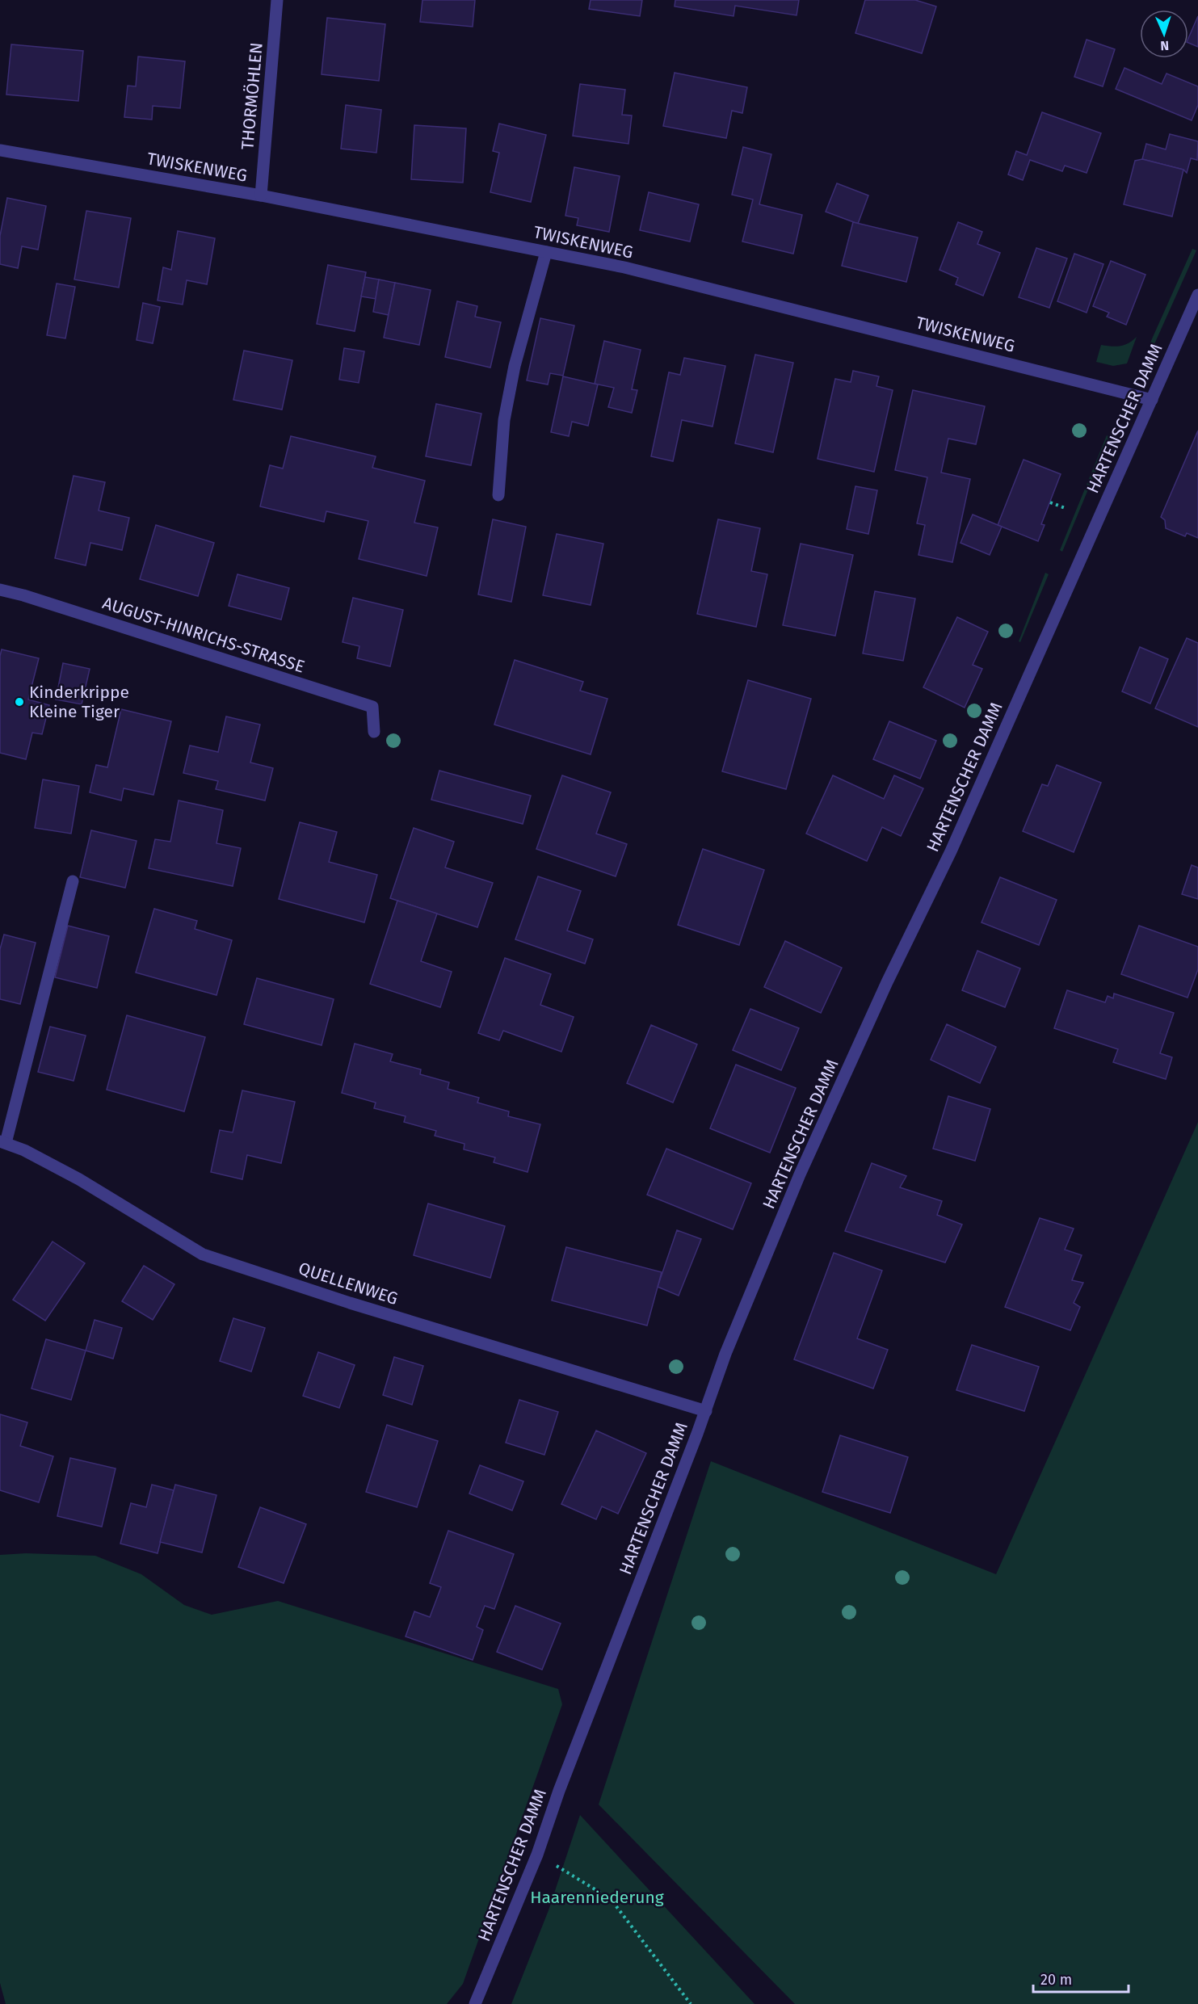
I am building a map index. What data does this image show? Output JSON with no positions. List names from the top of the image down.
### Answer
{
  "streets": {
    "street": [
      "THORMÖHLEN",
      "TWISKENWEG",
      "HARTENSCHER DAMM",
      "AUGUST-HINRICHS-STRASSE",
      "QUELLENWEG"
    ]
  },
  "crossings": [
    ["THORMÖHLEN", "TWISKENWEG"],
    ["TWISKENWEG", "HARTENSCHER DAMM"],
    ["HARTENSCHER DAMM", "QUELLENWEG"]
  ],
  "parks": ["Haarenniederung"],
  "places": ["Kinderkrippe Kleine Tiger"],
  "scale_bar": "20 m",
  "north": "bottom"
}
